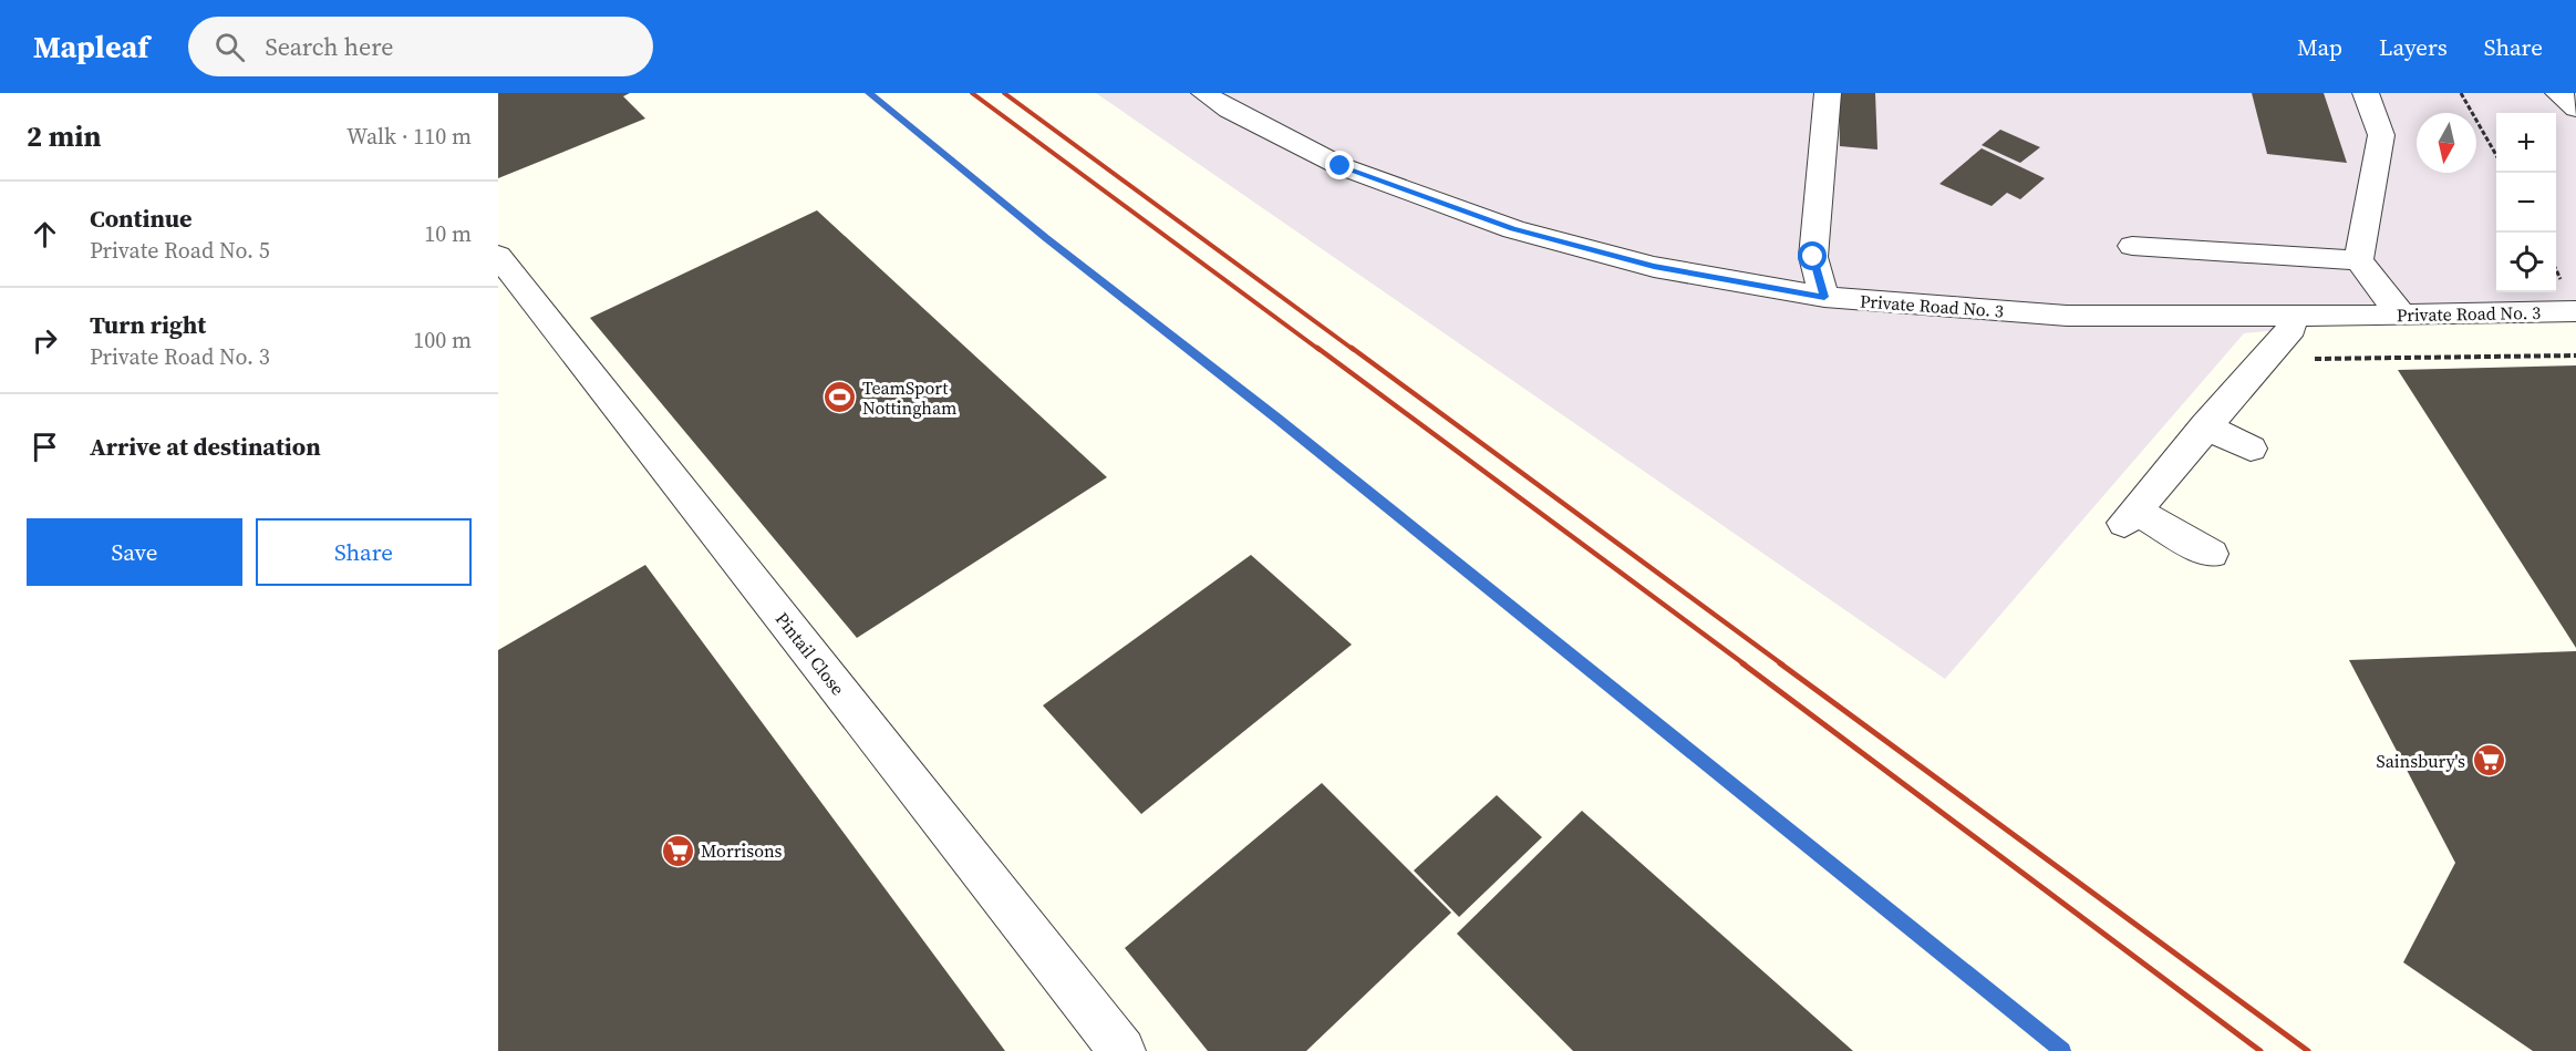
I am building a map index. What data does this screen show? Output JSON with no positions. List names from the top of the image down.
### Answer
{
  "streets": {
    "street": ["Private Road No. 3", "Pintail Close"]
  },
  "places": {
    "sports": ["TeamSport Nottingham"],
    "supermarket": ["Sainsbury's", "Morrisons"]
  },
  "north": "bottom",
  "page": {
    "header": "Mapleaf",
    "search": "Search here",
    "nav": ["Map", "Layers", "Share"],
    "heading": ["2 min", "Walk · 110 m"],
    "map_buttons": ["+", "−"],
    "list": [
      ["Continue", "Private Road No. 5", "10 m"],
      ["Turn right", "Private Road No. 3", "100 m"],
      "Arrive at destination"
    ],
    "buttons": ["Save", "Share"]
  }
}
